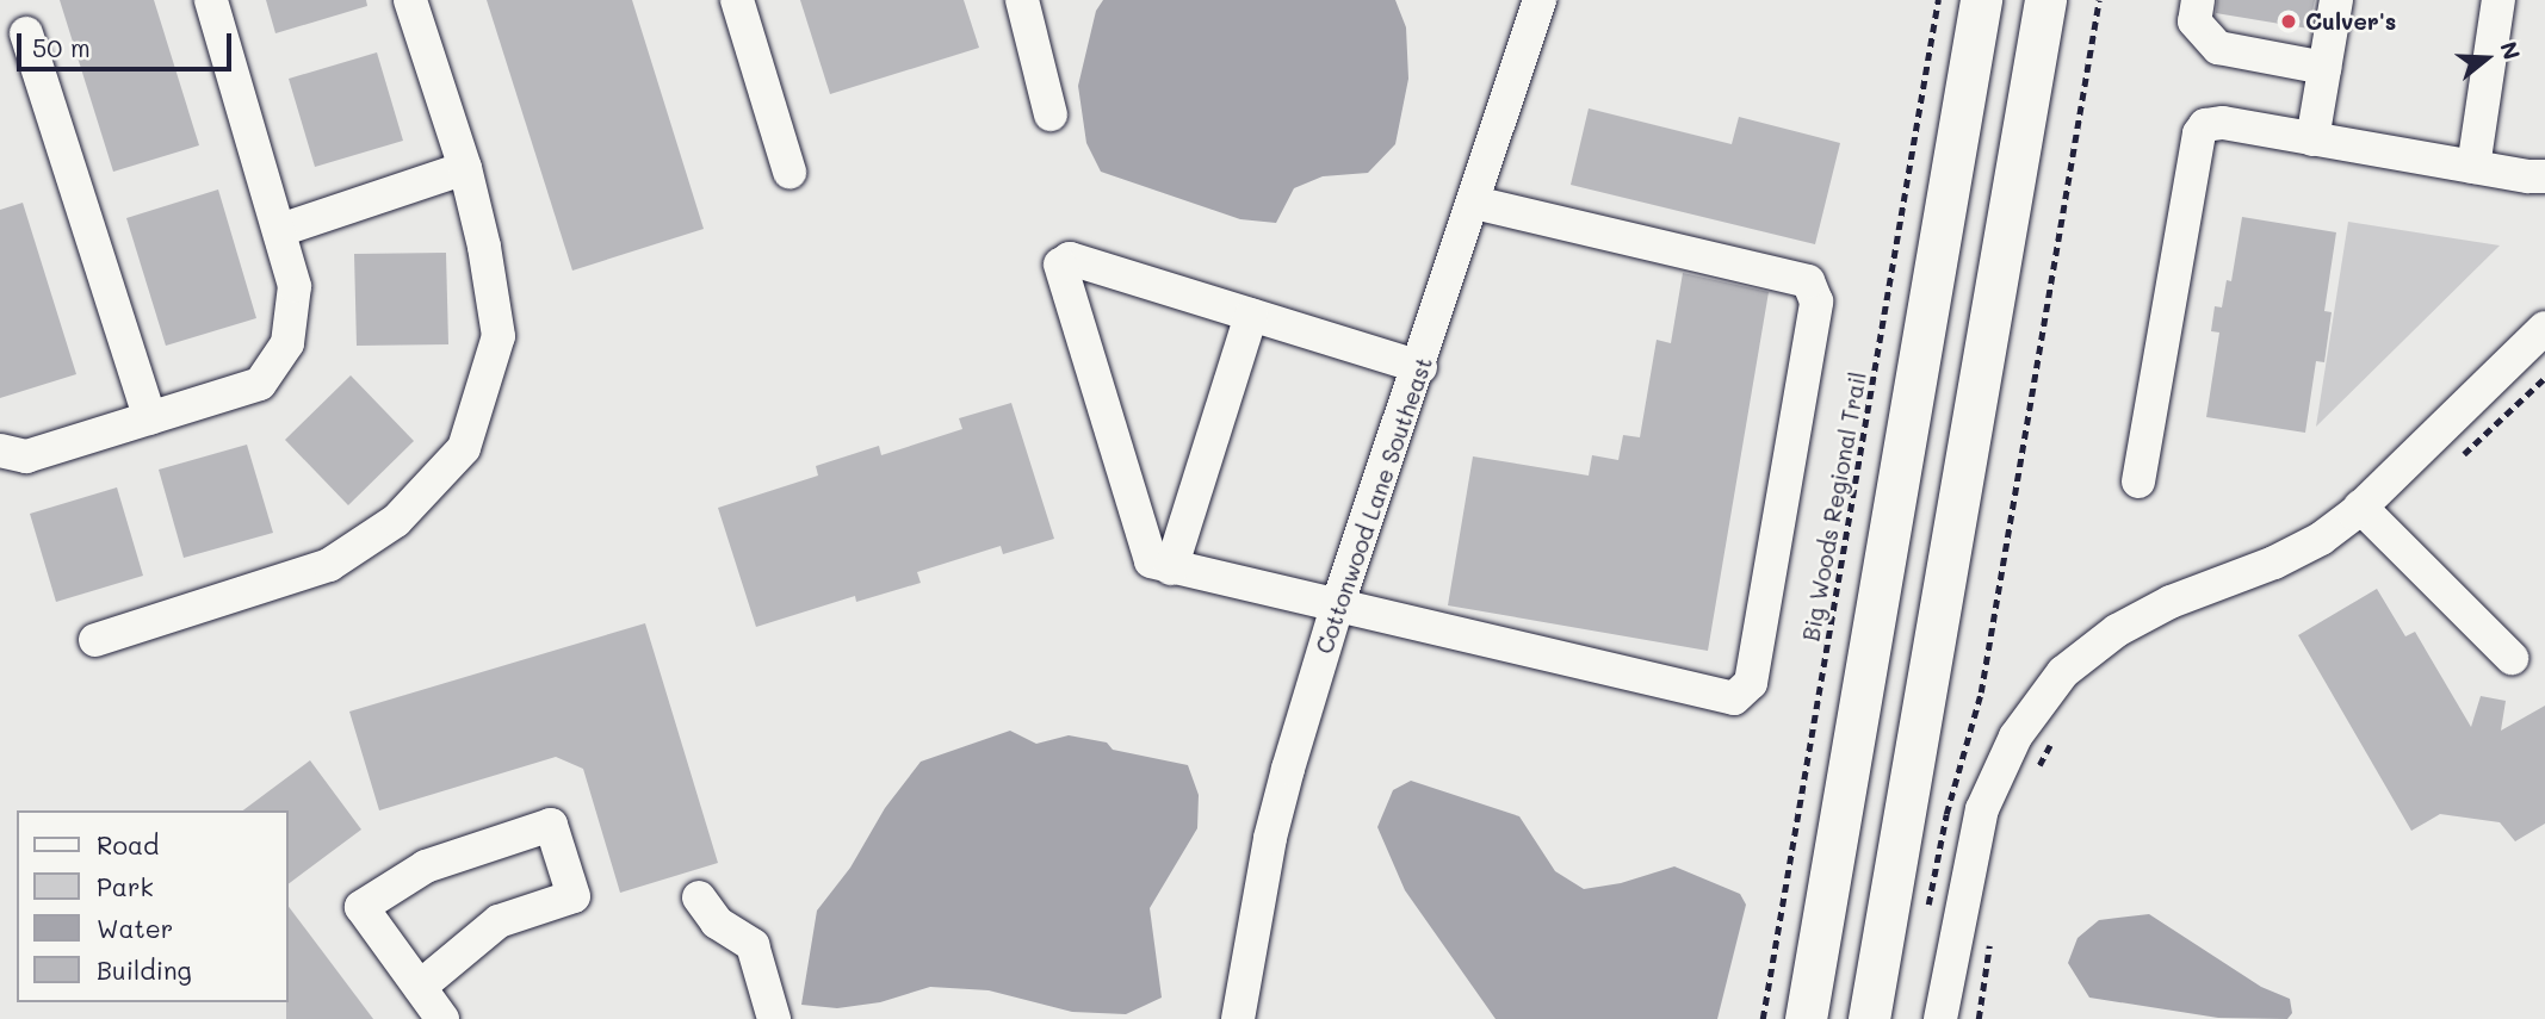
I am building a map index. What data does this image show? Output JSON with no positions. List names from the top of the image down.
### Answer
{
  "streets": {
    "street": ["Cottonwood Lane Southeast"],
    "path": ["Big Woods Regional Trail"]
  },
  "places": ["Culver's"],
  "legend": [
    "Road",
    "Park",
    "Water",
    "Building"
  ],
  "scale_bar": "50 m",
  "north": "right"
}
